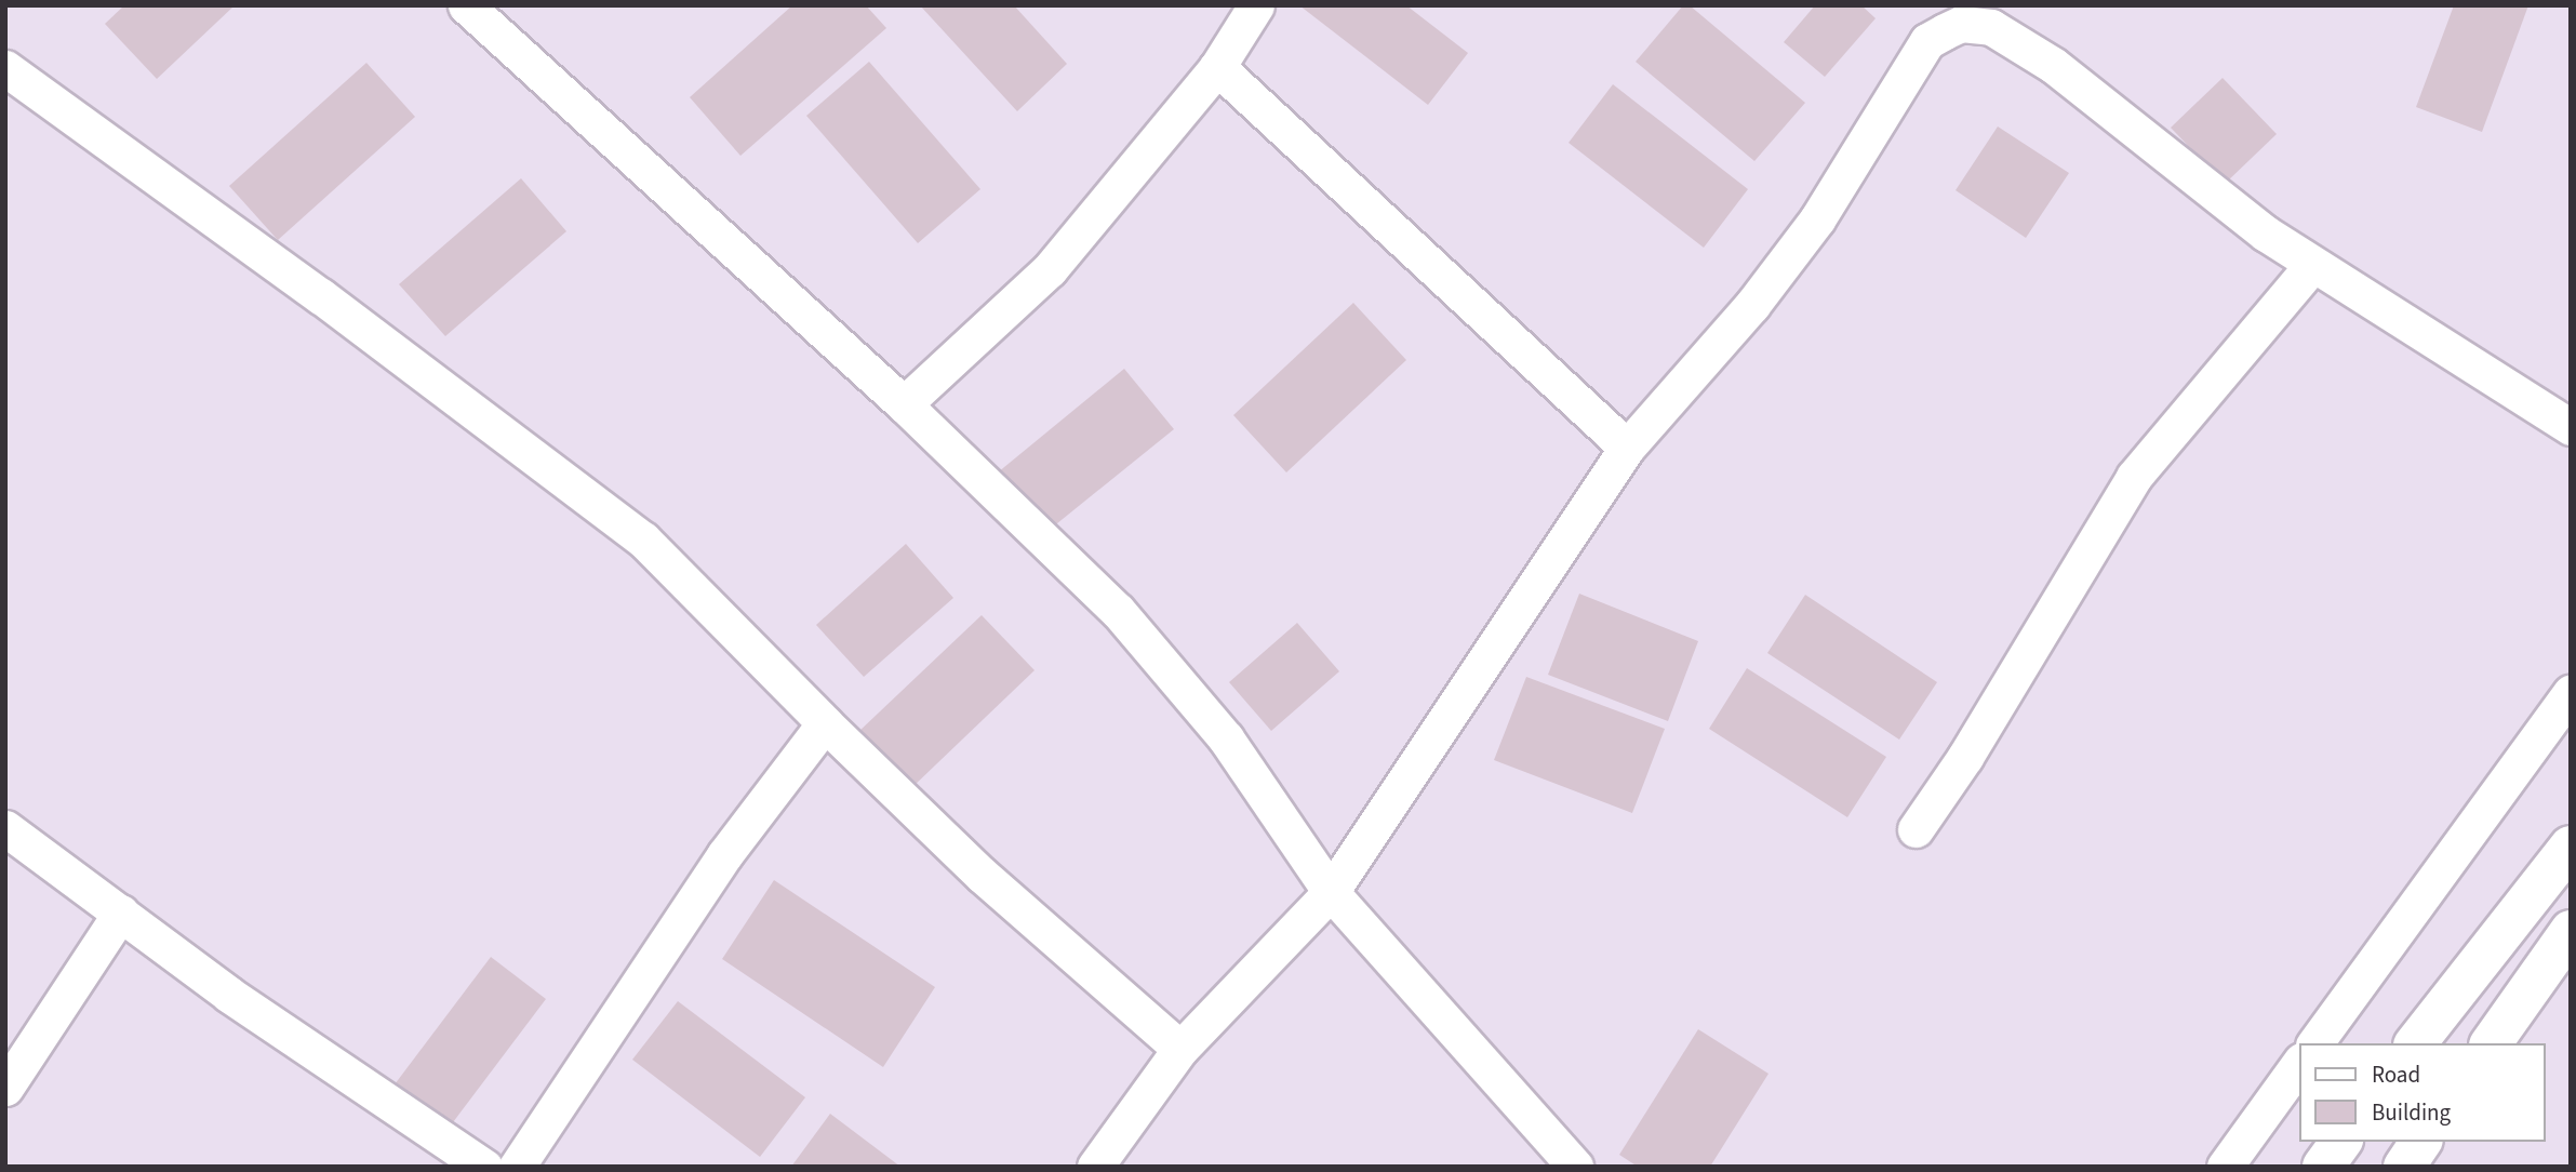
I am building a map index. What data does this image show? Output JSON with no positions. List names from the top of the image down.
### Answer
{
  "legend": ["Road", "Building"]
}
